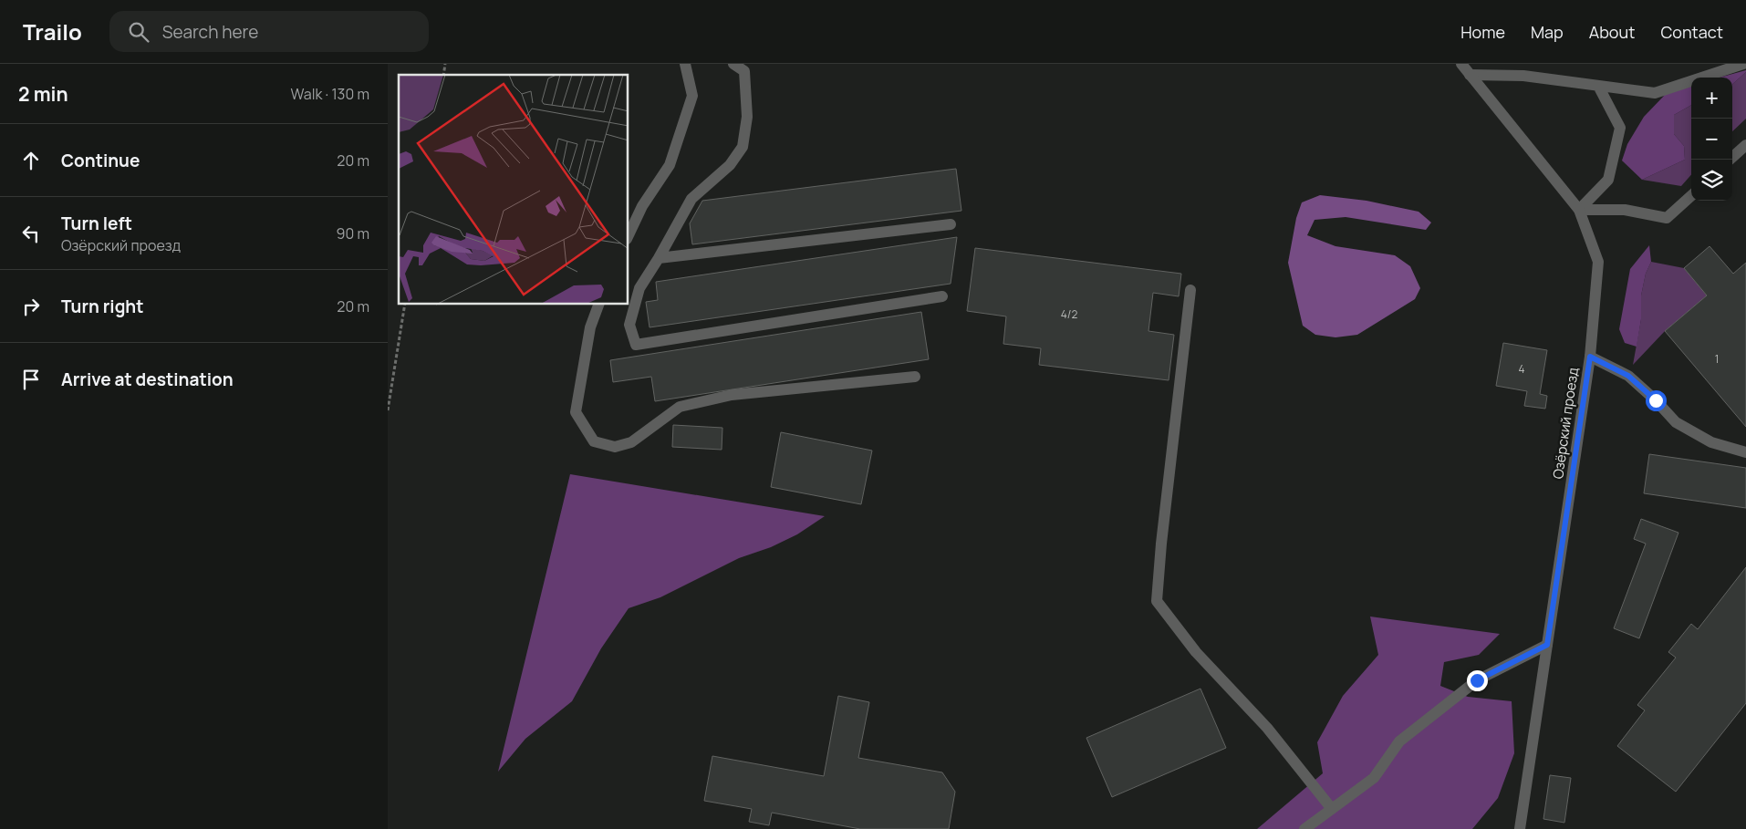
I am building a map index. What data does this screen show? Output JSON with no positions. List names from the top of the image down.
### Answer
{
  "streets": {
    "street": ["Озёрский проезд"]
  },
  "house_numbers": ["4/2", "1", "4"],
  "page": {
    "header": "Trailo",
    "search": "Search here",
    "nav": [
      "Home",
      "Map",
      "About",
      "Contact"
    ],
    "heading": ["2 min", "Walk · 130 m"],
    "map_buttons": ["+", "−"],
    "list": [
      ["Continue", "20 m"],
      ["Turn left", "Озёрский проезд", "90 m"],
      ["Turn right", "20 m"],
      "Arrive at destination"
    ]
  }
}
